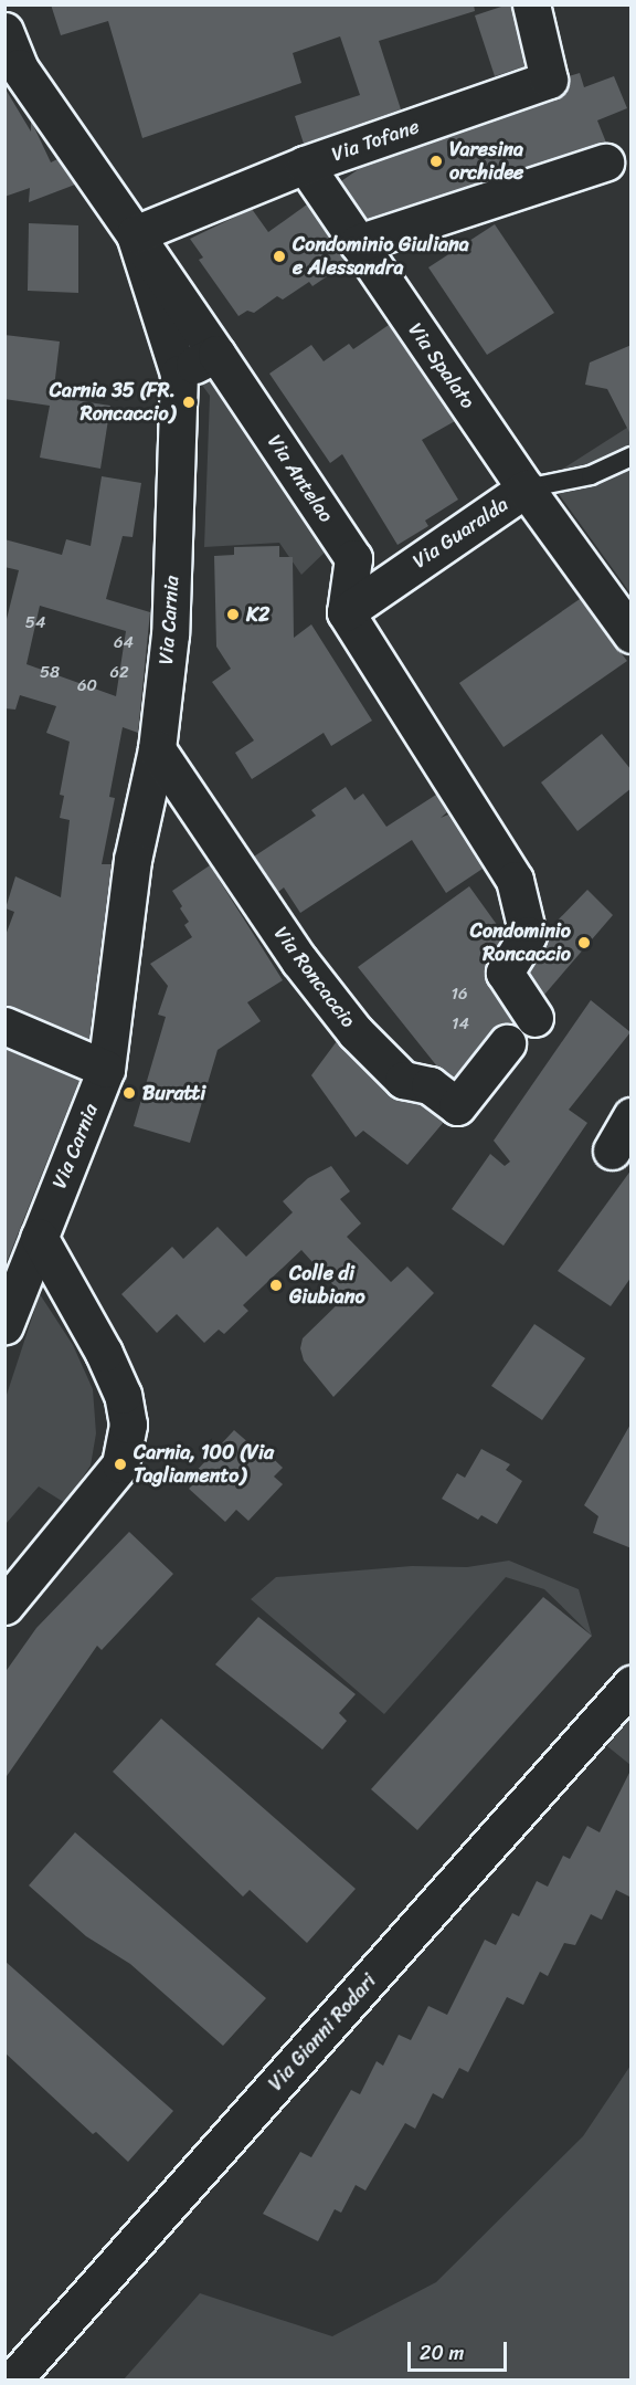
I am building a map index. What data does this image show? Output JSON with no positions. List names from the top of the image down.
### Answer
{
  "streets": {
    "street": [
      "Via Tofane",
      "Via Spalato",
      "Via Antelao",
      "Via Guaralda",
      "Via Carnia",
      "Via Roncaccio",
      "Via Gianni Rodari"
    ]
  },
  "crossings": [
    ["Via Tofane", "Via Spalato"],
    ["Via Tofane", "Via Antelao"],
    ["Via Tofane", "Via Carnia"],
    ["Via Spalato", "Via Guaralda"],
    ["Via Antelao", "Via Guaralda"],
    ["Via Antelao", "Via Carnia"],
    ["Via Carnia", "Via Roncaccio"]
  ],
  "places": [
    "Varesina orchidee",
    "Condominio Giuliana e Alessandra",
    "Carnia 35 (FR. Roncaccio)",
    "K2",
    "Condominio Roncaccio",
    "Buratti",
    "Colle di Giubiano",
    "Carnia, 100 (Via Tagliamento)"
  ],
  "house_numbers": [
    "54",
    "64",
    "58",
    "62",
    "60",
    "16",
    "14"
  ],
  "scale_bar": "20 m"
}
